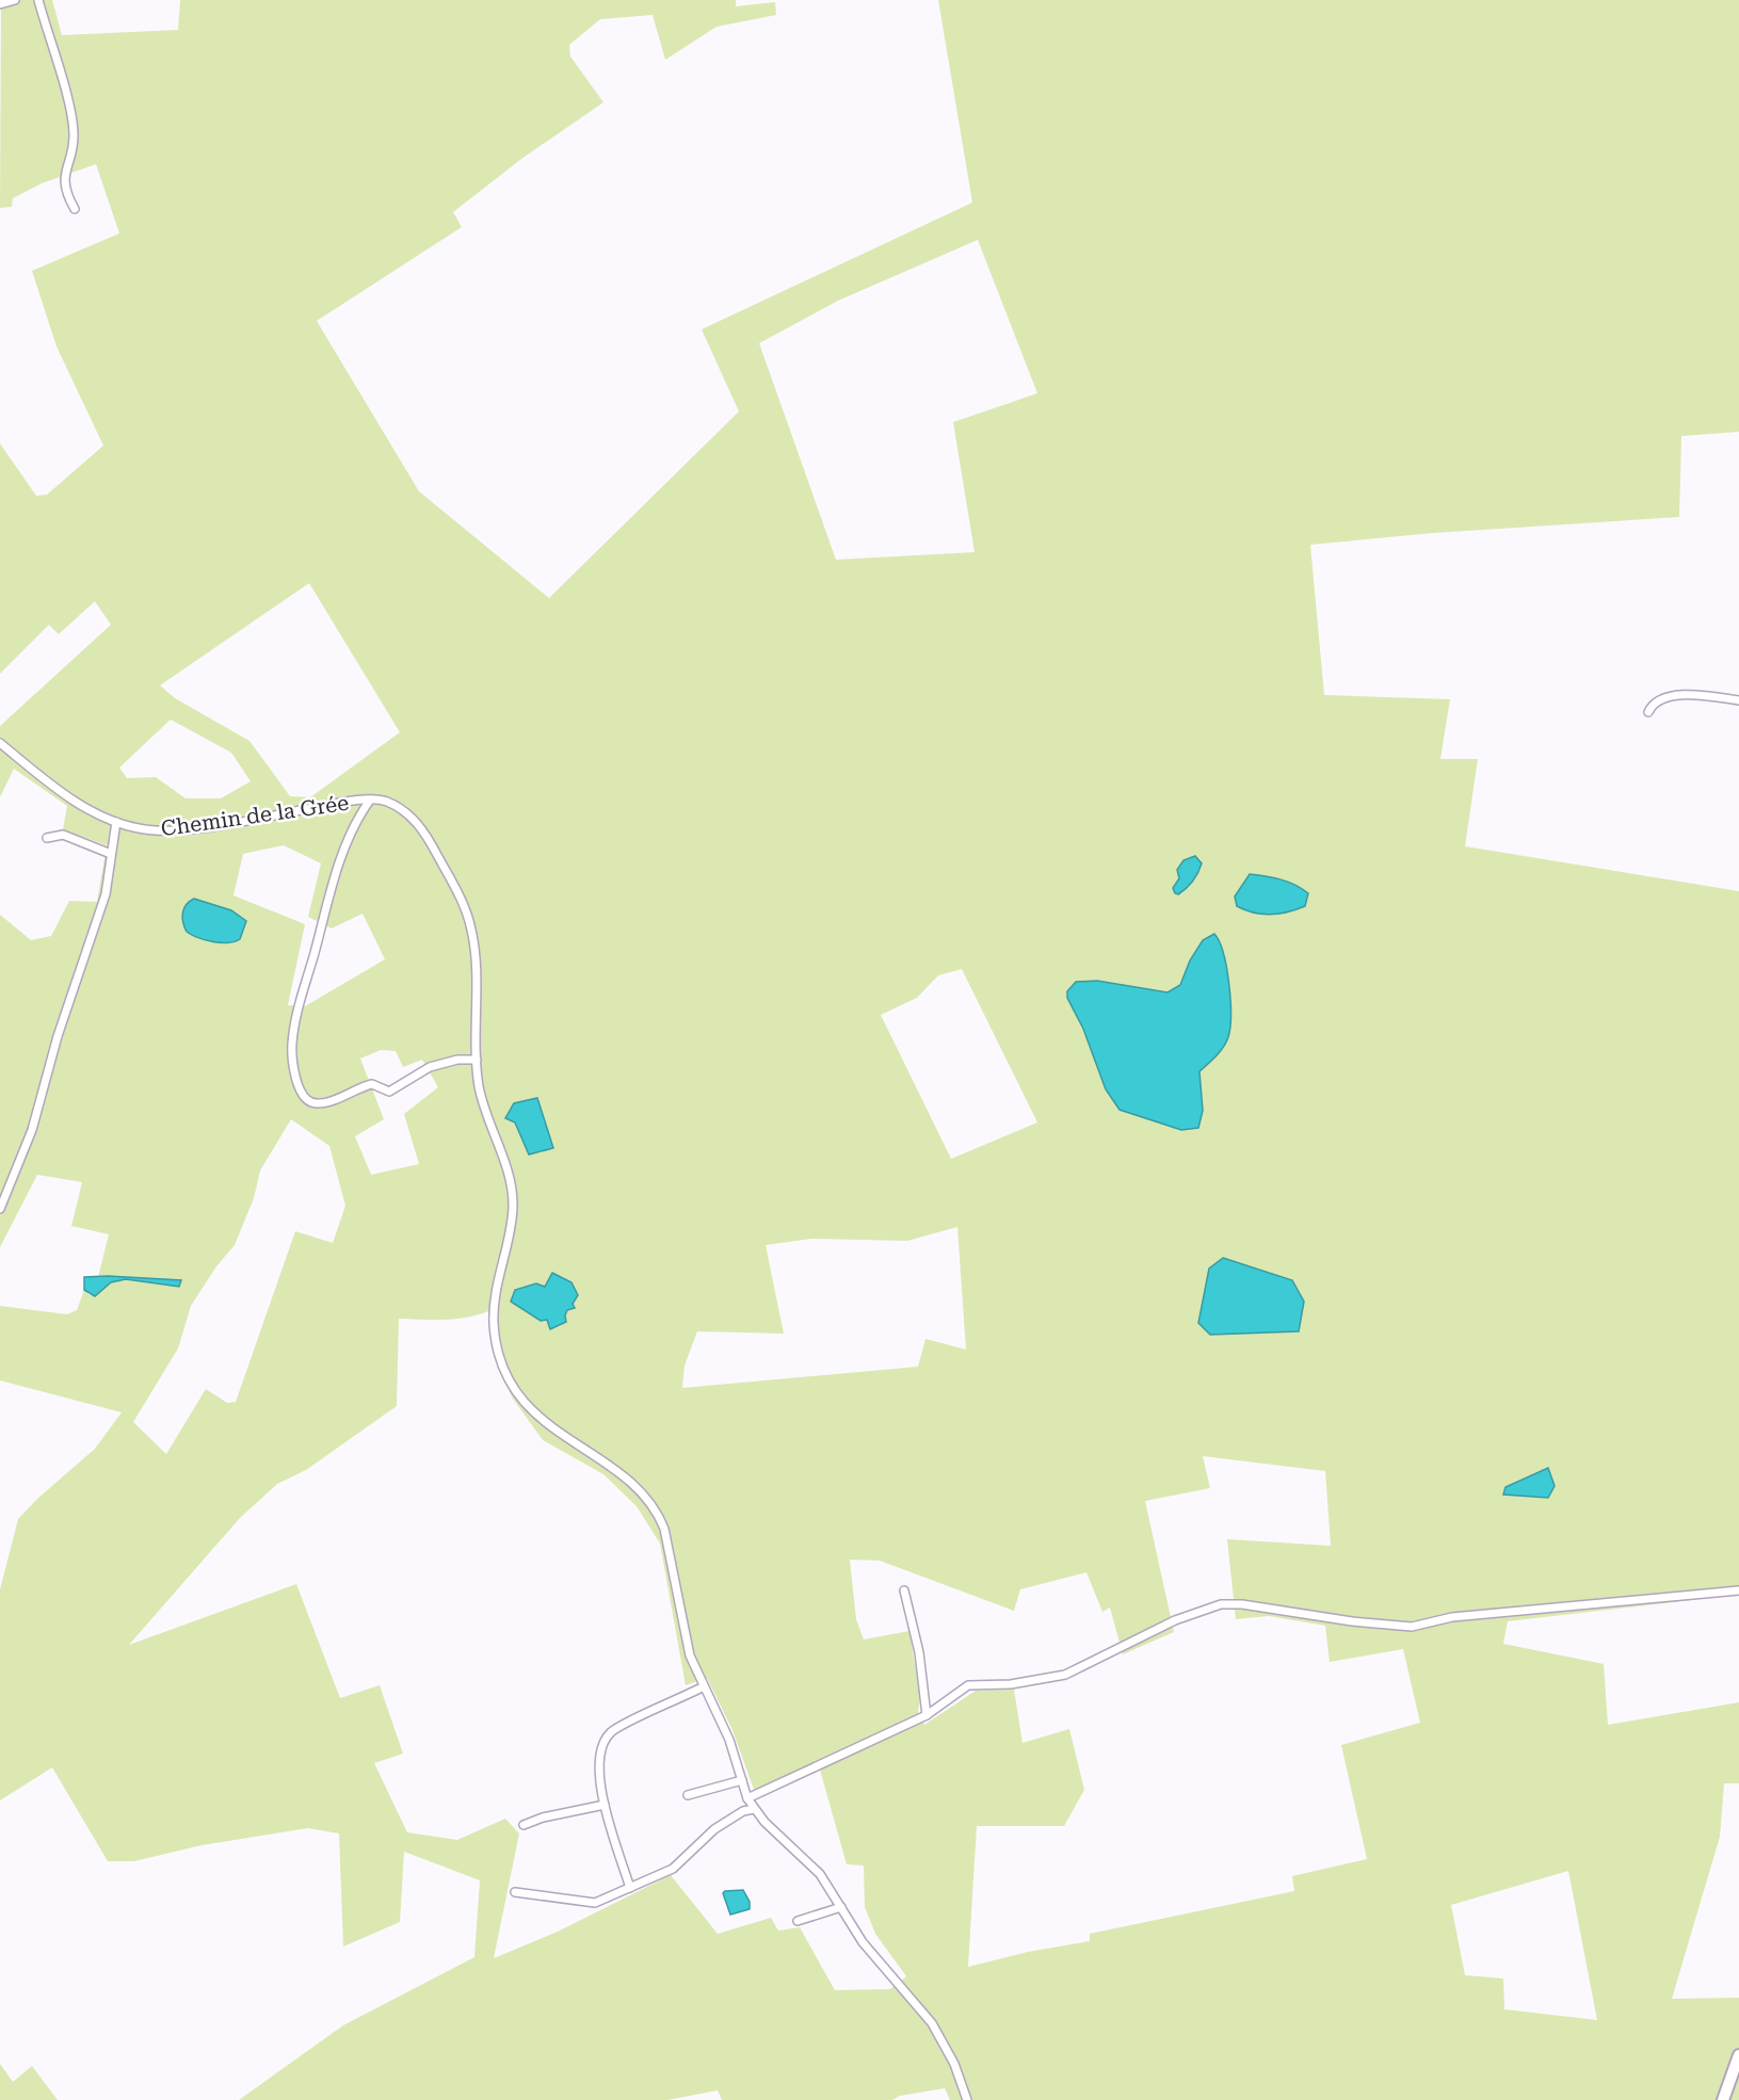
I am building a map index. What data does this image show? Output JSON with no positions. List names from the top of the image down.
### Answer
{
  "streets": {
    "street": ["Chemin de la Grée"]
  }
}
